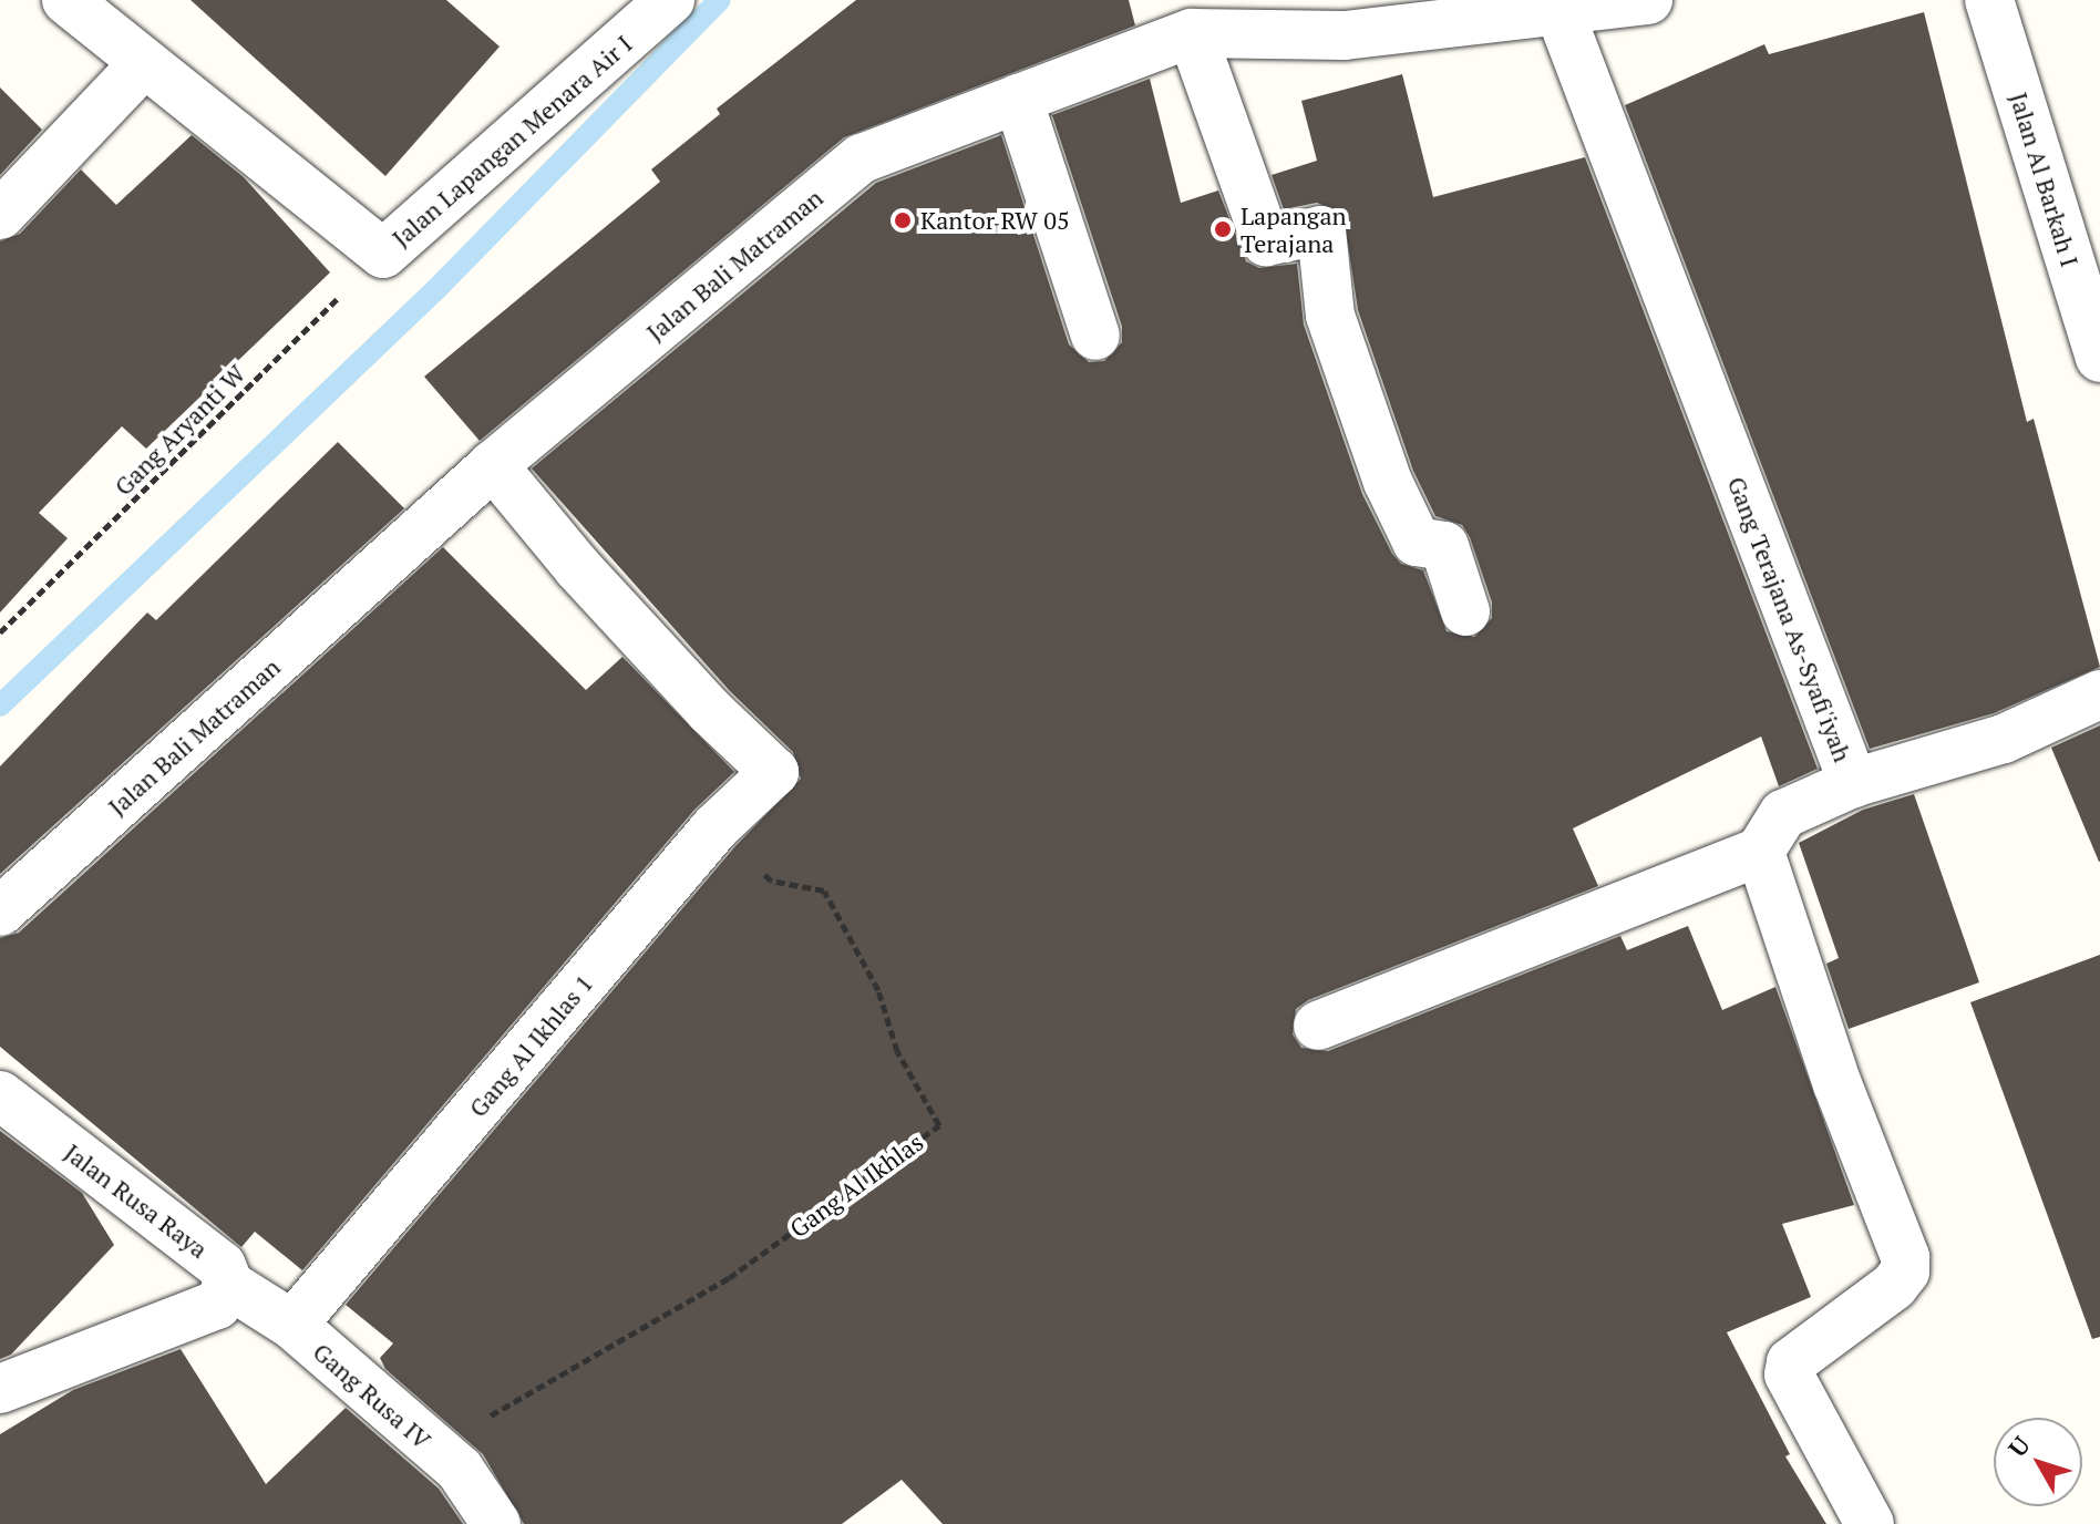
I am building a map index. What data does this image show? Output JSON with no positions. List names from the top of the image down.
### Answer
{
  "streets": {
    "street": [
      "Jalan Lapangan Menara Air I",
      "Jalan Al Barkah I",
      "Jalan Bali Matraman",
      "Gang Terajana As-Syafi'iyah",
      "Gang Al Ikhlas 1",
      "Jalan Rusa Raya",
      "Gang Rusa IV"
    ],
    "path": ["Gang Aryanti W", "Gang Al Ikhlas"]
  },
  "crossings": [
    ["Jalan Lapangan Menara Air I", "Gang Aryanti W"],
    ["Jalan Bali Matraman", "Gang Terajana As-Syafi'iyah"],
    ["Jalan Bali Matraman", "Gang Al Ikhlas 1"],
    ["Gang Al Ikhlas 1", "Gang Al Ikhlas"],
    ["Gang Al Ikhlas 1", "Gang Rusa IV"],
    ["Gang Al Ikhlas", "Gang Rusa IV"],
    ["Jalan Rusa Raya", "Gang Rusa IV"]
  ],
  "places": ["Kantor RW 05", "Lapangan Terajana"],
  "north": "top left"
}
